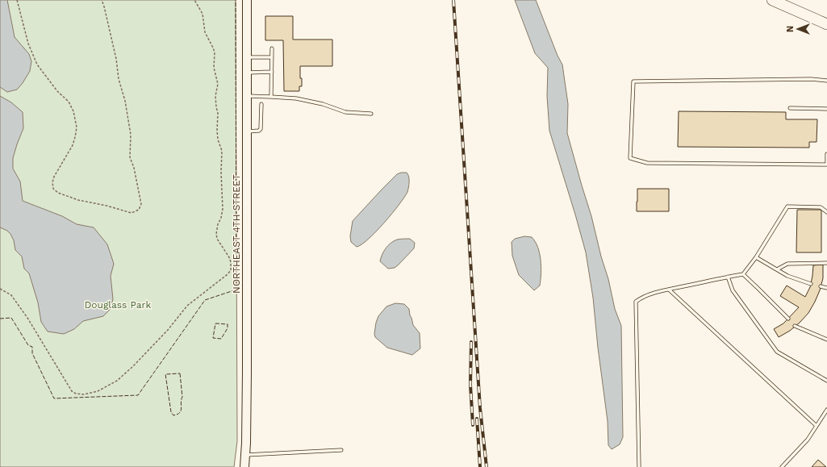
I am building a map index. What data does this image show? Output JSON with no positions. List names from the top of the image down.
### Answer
{
  "streets": {
    "street": ["NORTHEAST 4TH STREET"]
  },
  "parks": ["Douglass Park"],
  "north": "left"
}
